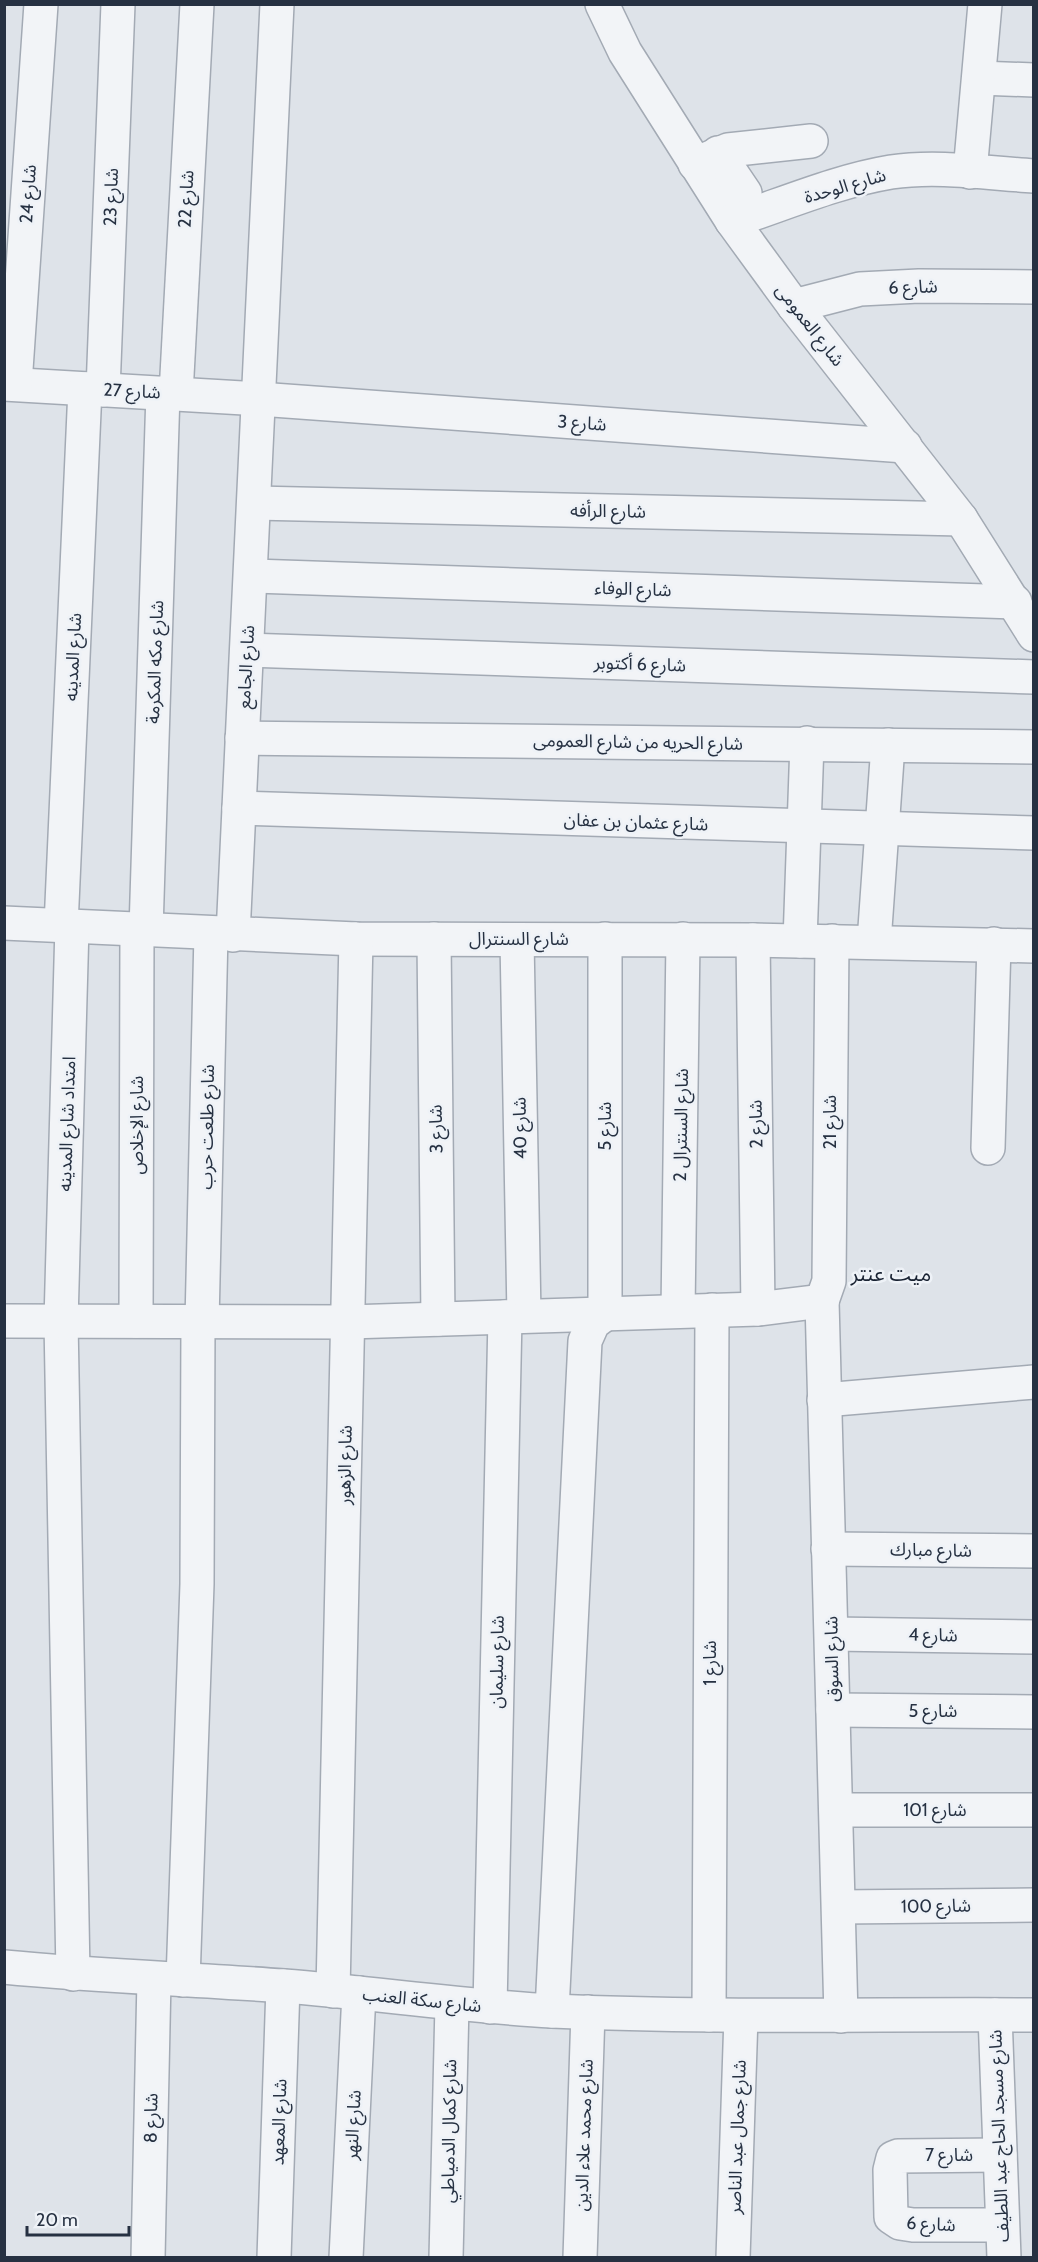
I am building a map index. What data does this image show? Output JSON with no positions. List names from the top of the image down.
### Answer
{
  "streets": {
    "street": [
      "شارع الوحدة",
      "شارع 24",
      "شارع 23",
      "شارع 22",
      "شارع 6",
      "شارع العمومى",
      "شارع 27",
      "شارع 3",
      "شارع الرأفه",
      "شارع الوفاء",
      "شارع المدينه",
      "شارع مكه المكرمة",
      "شارع 6 أكتوبر",
      "شارع الجامع",
      "شارع الحريه من شارع العمومى",
      "شارع عثمان بن عفان",
      "شارع السنترال",
      "شارع 21",
      "امتداد شارع المدينه",
      "شارع 2",
      "شارع الإخلاص",
      "شارع السنترال 2",
      "شارع 5",
      "شارع طلعت حرب",
      "شارع 40",
      "شارع الزهور",
      "شارع مبارك",
      "شارع 4",
      "شارع السوق",
      "شارع سليمان",
      "شارع 1",
      "شارع 101",
      "شارع 100",
      "شارع سكة العنب",
      "شارع 8",
      "شارع المعهد",
      "شارع النهر",
      "شارع كمال الدمياطي",
      "شارع محمد علاء الدين",
      "شارع مسجد الحاج عبد اللطيف",
      "شارع جمال عبد الناصر",
      "شارع 7"
    ]
  },
  "crossings": [
    ["شارع الوحدة", "شارع العمومى"],
    ["شارع 24", "شارع 27"],
    ["شارع 23", "شارع 27"],
    ["شارع 23", "شارع المدينه"],
    ["شارع 22", "شارع 27"],
    ["شارع 22", "شارع مكه المكرمة"],
    ["شارع 6", "شارع العمومى"],
    ["شارع 6", "شارع مسجد الحاج عبد اللطيف"],
    ["شارع 6", "شارع 7"],
    ["شارع العمومى", "شارع 3"],
    ["شارع العمومى", "شارع الرأفه"],
    ["شارع العمومى", "شارع الوفاء"],
    ["شارع 27", "شارع 3"],
    ["شارع 27", "شارع المدينه"],
    ["شارع 27", "شارع مكه المكرمة"],
    ["شارع 27", "شارع الجامع"],
    ["شارع 3", "شارع الجامع"],
    ["شارع 3", "شارع السنترال"],
    ["شارع الرأفه", "شارع الجامع"],
    ["شارع الوفاء", "شارع الجامع"],
    ["شارع المدينه", "شارع السنترال"],
    ["شارع المدينه", "امتداد شارع المدينه"],
    ["شارع مكه المكرمة", "شارع السنترال"],
    ["شارع مكه المكرمة", "شارع الإخلاص"],
    ["شارع 6 أكتوبر", "شارع الجامع"],
    ["شارع الجامع", "شارع الحريه من شارع العمومى"],
    ["شارع الجامع", "شارع عثمان بن عفان"],
    ["شارع الجامع", "شارع السنترال"],
    ["شارع الجامع", "شارع طلعت حرب"],
    ["شارع الحريه من شارع العمومى", "شارع 21"],
    ["شارع عثمان بن عفان", "شارع 21"],
    ["شارع السنترال", "شارع 21"],
    ["شارع السنترال", "امتداد شارع المدينه"],
    ["شارع السنترال", "شارع 2"],
    ["شارع السنترال", "شارع الإخلاص"],
    ["شارع السنترال", "شارع السنترال 2"],
    ["شارع السنترال", "شارع 5"],
    ["شارع السنترال", "شارع طلعت حرب"],
    ["شارع السنترال", "شارع 40"],
    ["شارع السنترال", "شارع الزهور"],
    ["شارع 21", "شارع السوق"],
    ["امتداد شارع المدينه", "شارع سكة العنب"],
    ["شارع 5", "شارع السوق"],
    ["شارع طلعت حرب", "شارع سكة العنب"],
    ["شارع طلعت حرب", "شارع 8"],
    ["شارع 40", "شارع سليمان"],
    ["شارع الزهور", "شارع سكة العنب"],
    ["شارع الزهور", "شارع النهر"],
    ["شارع مبارك", "شارع السوق"],
    ["شارع 4", "شارع السوق"],
    ["شارع السوق", "شارع 101"],
    ["شارع السوق", "شارع 100"],
    ["شارع السوق", "شارع سكة العنب"],
    ["شارع سليمان", "شارع سكة العنب"],
    ["شارع 1", "شارع سكة العنب"],
    ["شارع سكة العنب", "شارع 8"],
    ["شارع سكة العنب", "شارع المعهد"],
    ["شارع سكة العنب", "شارع النهر"],
    ["شارع سكة العنب", "شارع كمال الدمياطي"],
    ["شارع سكة العنب", "شارع محمد علاء الدين"],
    ["شارع سكة العنب", "شارع مسجد الحاج عبد اللطيف"],
    ["شارع سكة العنب", "شارع جمال عبد الناصر"],
    ["شارع مسجد الحاج عبد اللطيف", "شارع 7"]
  ],
  "districts": ["ميت عنتر"],
  "scale_bar": "20 m"
}
